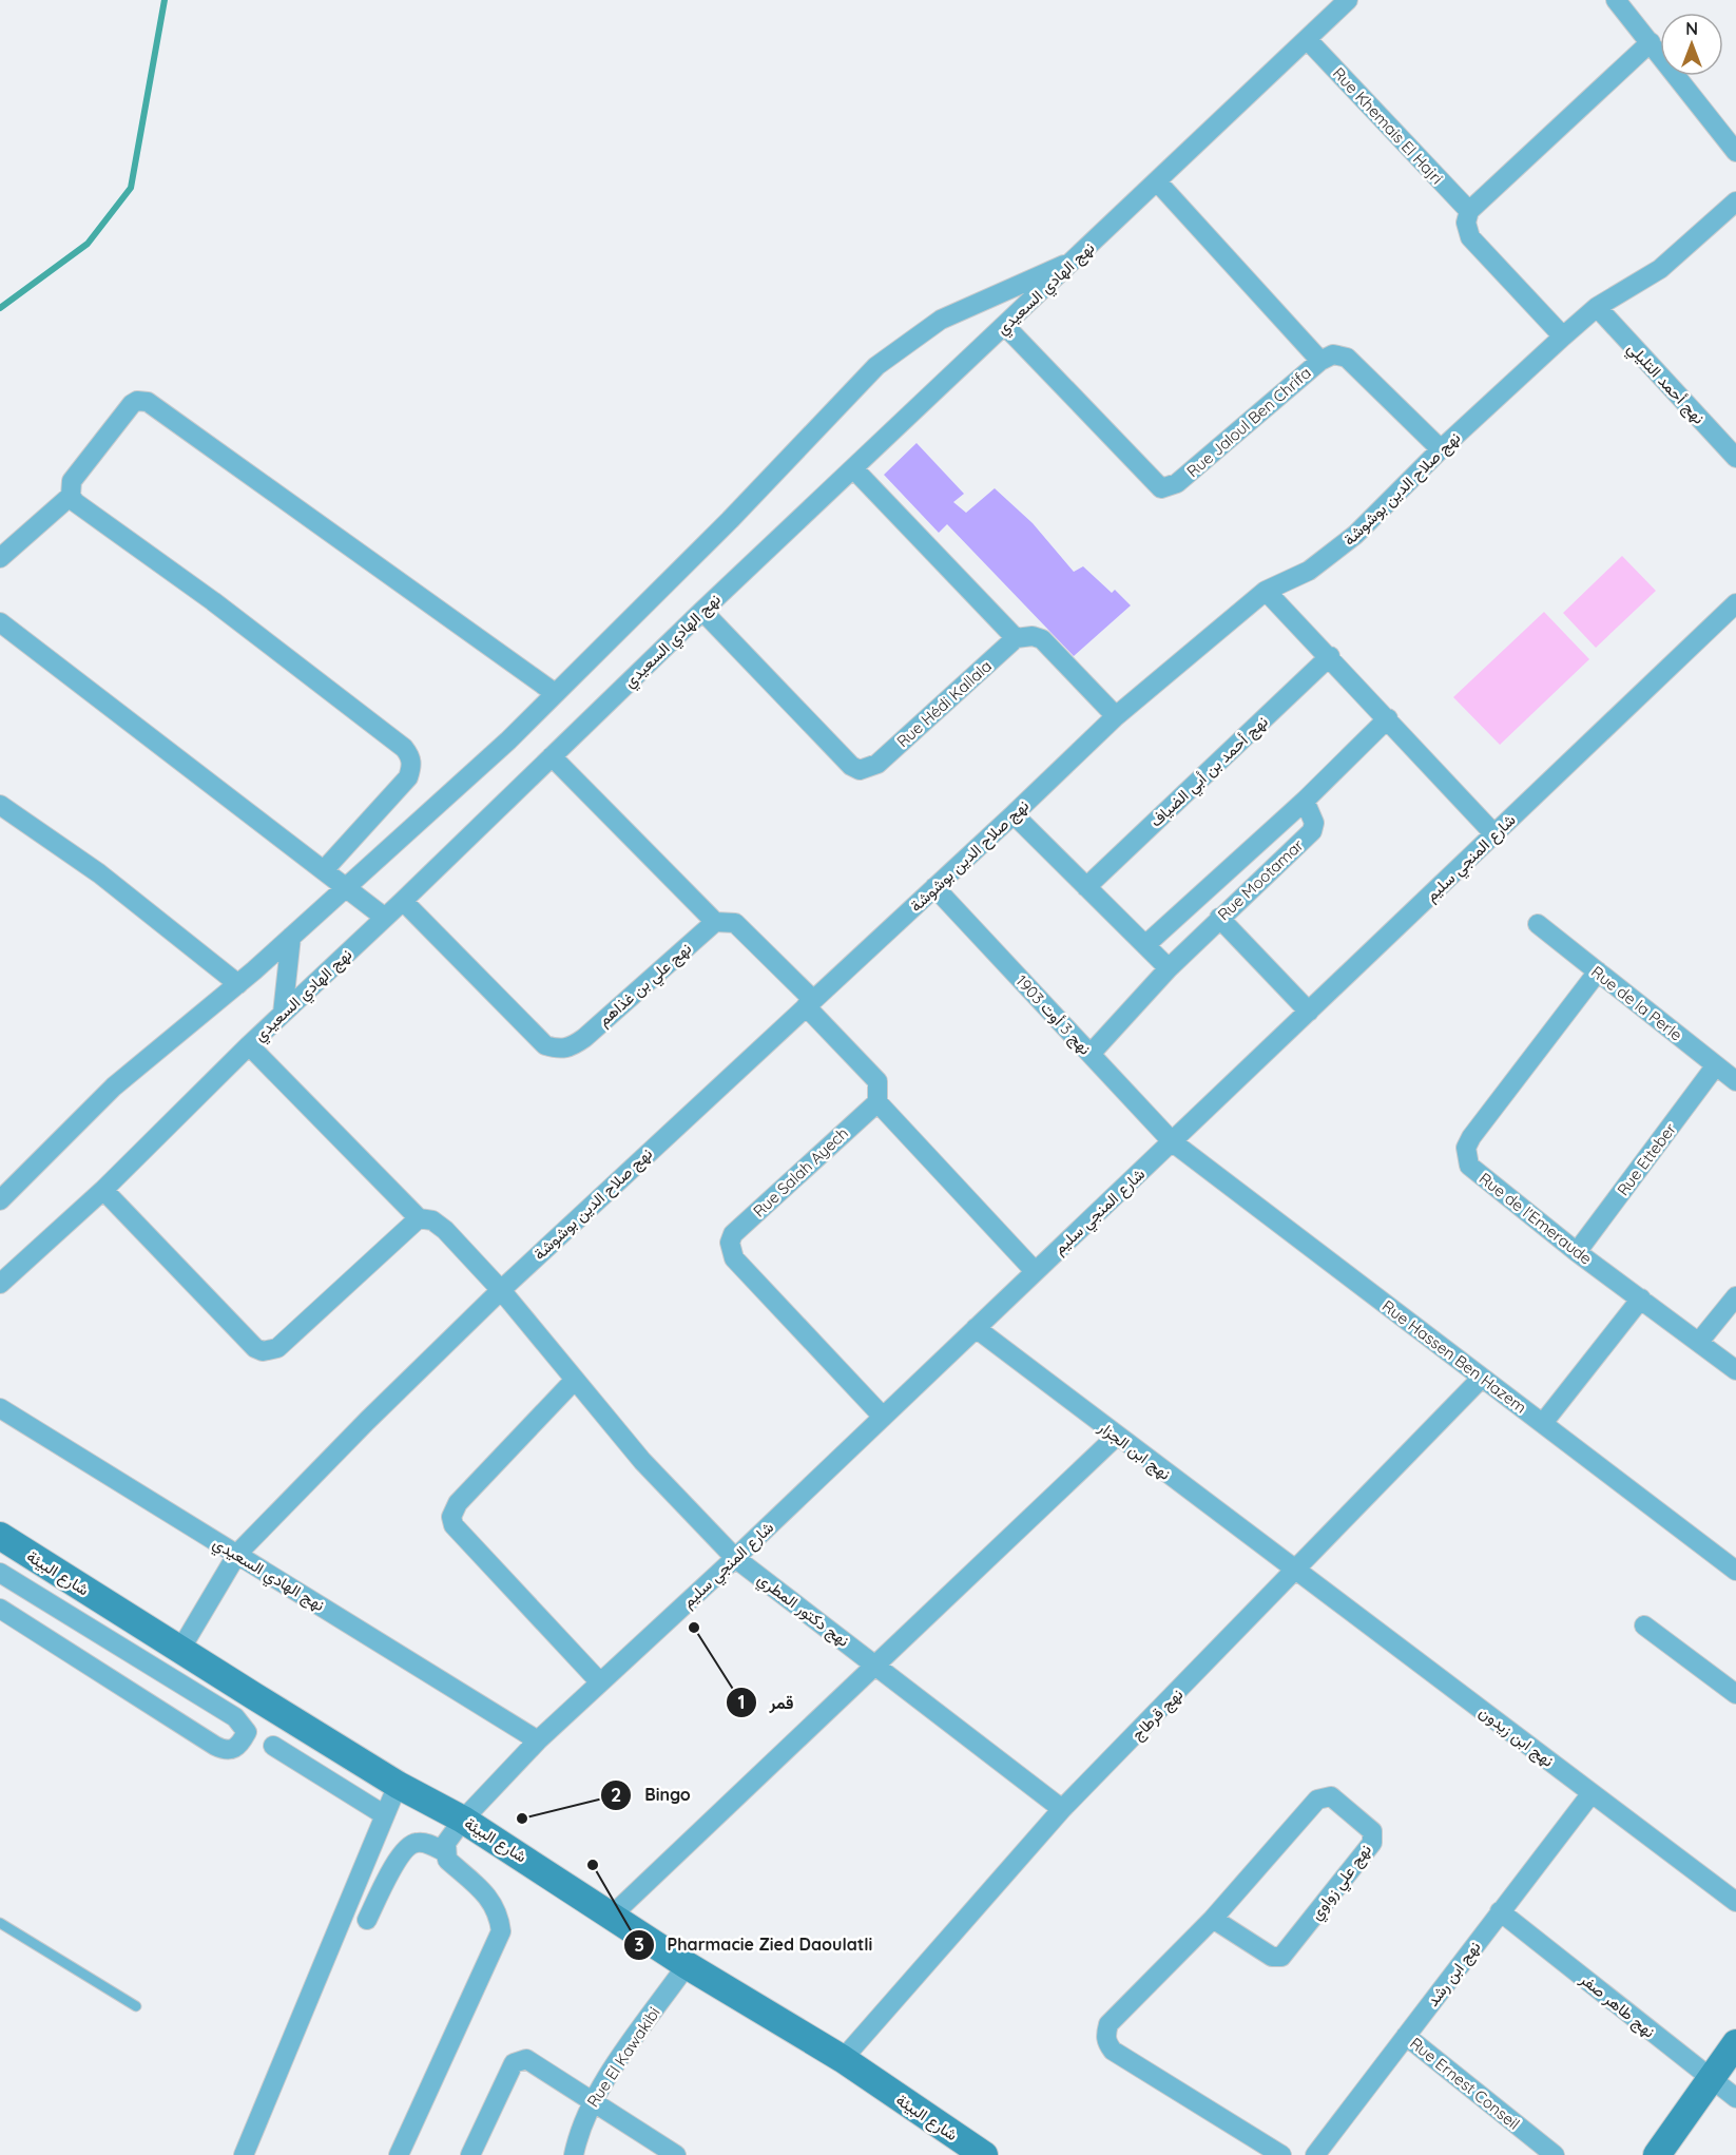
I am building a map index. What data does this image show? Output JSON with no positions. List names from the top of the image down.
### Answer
{
  "streets": {
    "main road": ["شارع البيئة"],
    "street": [
      "Rue Khemais El Hajri",
      "نهج الهادي السعيدي",
      "نهج أحمد التليلي",
      "Rue Jaloul Ben Chrifa",
      "نهج صلاح الدين بوشوشة",
      "Rue Hédi Kallala",
      "نهج أحمد بن أبي الضياف",
      "شارع المنجي سليم",
      "Rue Mootamar",
      "نهج علي بن غذاهم",
      "Rue de la Perle",
      "نهج 3 أوت 1903",
      "Rue Etteber",
      "Rue Salah Ayech",
      "Rue de l'Emeraude",
      "Rue Hassen Ben Hazem",
      "نهج ابن الجزار",
      "نهج دكتور المطري",
      "نهج قرطاج",
      "نهج ابن زيدون",
      "نهج علي زواوي",
      "نهج ابن رشد",
      "نهج طاهر صفر",
      "Rue El Kawakibi",
      "Rue Ernest Conseil"
    ]
  },
  "crossings": [
    ["Rue Khemais El Hajri", "نهج الهادي السعيدي"],
    ["نهج الهادي السعيدي", "Rue Jaloul Ben Chrifa"],
    ["نهج الهادي السعيدي", "نهج صلاح الدين بوشوشة"],
    ["نهج الهادي السعيدي", "Rue Hédi Kallala"],
    ["نهج الهادي السعيدي", "شارع المنجي سليم"],
    ["نهج الهادي السعيدي", "نهج علي بن غذاهم"],
    ["نهج أحمد التليلي", "نهج صلاح الدين بوشوشة"],
    ["نهج صلاح الدين بوشوشة", "نهج 3 أوت 1903"],
    ["نهج صلاح الدين بوشوشة", "شارع البيئة"],
    ["نهج صلاح الدين بوشوشة", "نهج دكتور المطري"],
    ["شارع المنجي سليم", "نهج 3 أوت 1903"],
    ["شارع المنجي سليم", "Rue Salah Ayech"],
    ["شارع المنجي سليم", "Rue Hassen Ben Hazem"],
    ["شارع المنجي سليم", "نهج ابن الجزار"],
    ["شارع المنجي سليم", "شارع البيئة"],
    ["شارع المنجي سليم", "نهج دكتور المطري"],
    ["Rue Mootamar", "نهج 3 أوت 1903"],
    ["Rue de la Perle", "Rue Etteber"],
    ["Rue de la Perle", "Rue de l'Emeraude"],
    ["نهج 3 أوت 1903", "Rue Hassen Ben Hazem"],
    ["Rue Etteber", "Rue de l'Emeraude"],
    ["Rue Hassen Ben Hazem", "نهج قرطاج"],
    ["نهج ابن الجزار", "نهج قرطاج"],
    ["نهج ابن الجزار", "نهج ابن زيدون"],
    ["شارع البيئة", "نهج قرطاج"],
    ["شارع البيئة", "Rue El Kawakibi"],
    ["نهج دكتور المطري", "نهج قرطاج"],
    ["نهج قرطاج", "نهج ابن زيدون"],
    ["نهج ابن زيدون", "نهج ابن رشد"],
    ["نهج ابن رشد", "نهج طاهر صفر"],
    ["نهج ابن رشد", "Rue Ernest Conseil"]
  ],
  "places": ["قمر", "Bingo", "Pharmacie Zied Daoulatli"],
  "north": "top"
}
